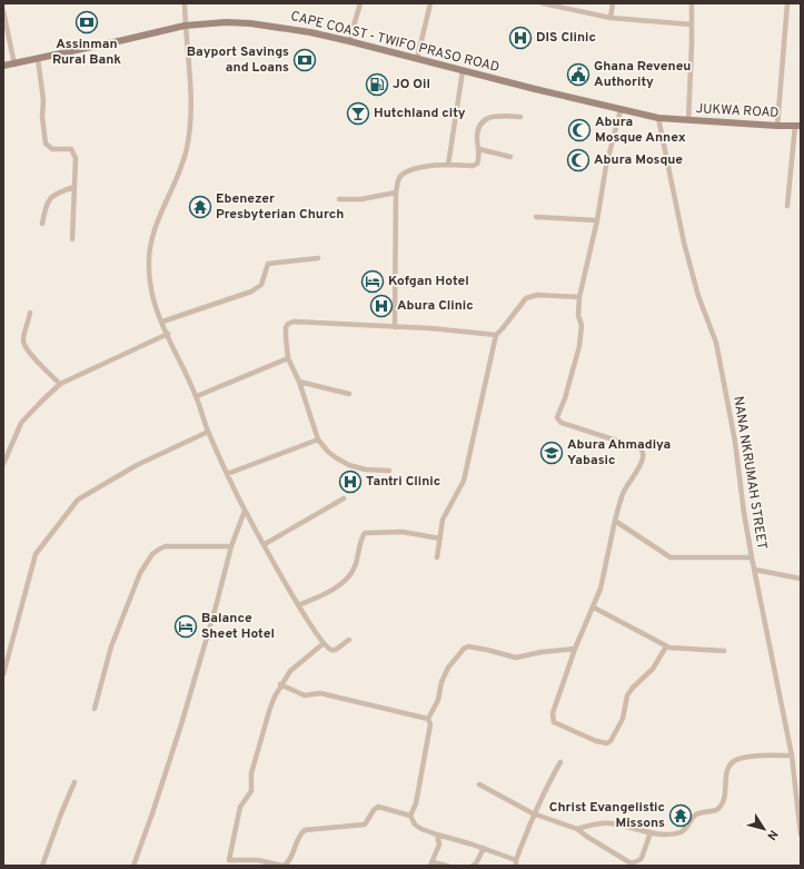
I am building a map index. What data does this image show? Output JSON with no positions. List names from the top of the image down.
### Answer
{
  "streets": {
    "main road": ["CAPE COAST - TWIFO PRASO ROAD", "JUKWA ROAD"],
    "street": ["NANA NKRUMAH STREET"]
  },
  "crossings": [
    ["CAPE COAST - TWIFO PRASO ROAD", "JUKWA ROAD"],
    ["JUKWA ROAD", "NANA NKRUMAH STREET"]
  ],
  "places": {
    "bank": ["Assinman Rural Bank", "Bayport Savings and Loans"],
    "hospital": ["DIS Clinic", "Abura Clinic", "Tantri Clinic"],
    "public building": ["Ghana Reveneu Authority"],
    "fuel station": ["JO Oil"],
    "bar": ["Hutchland city"],
    "mosque": ["Abura Mosque Annex", "Abura Mosque"],
    "temple": ["Ebenezer Presbyterian Church", "Christ Evangelistic Missons"],
    "hotel": ["Kofgan Hotel", "Balance Sheet Hotel"],
    "school or university": ["Abura Ahmadiya Yabasic"]
  },
  "north": "bottom right"
}
